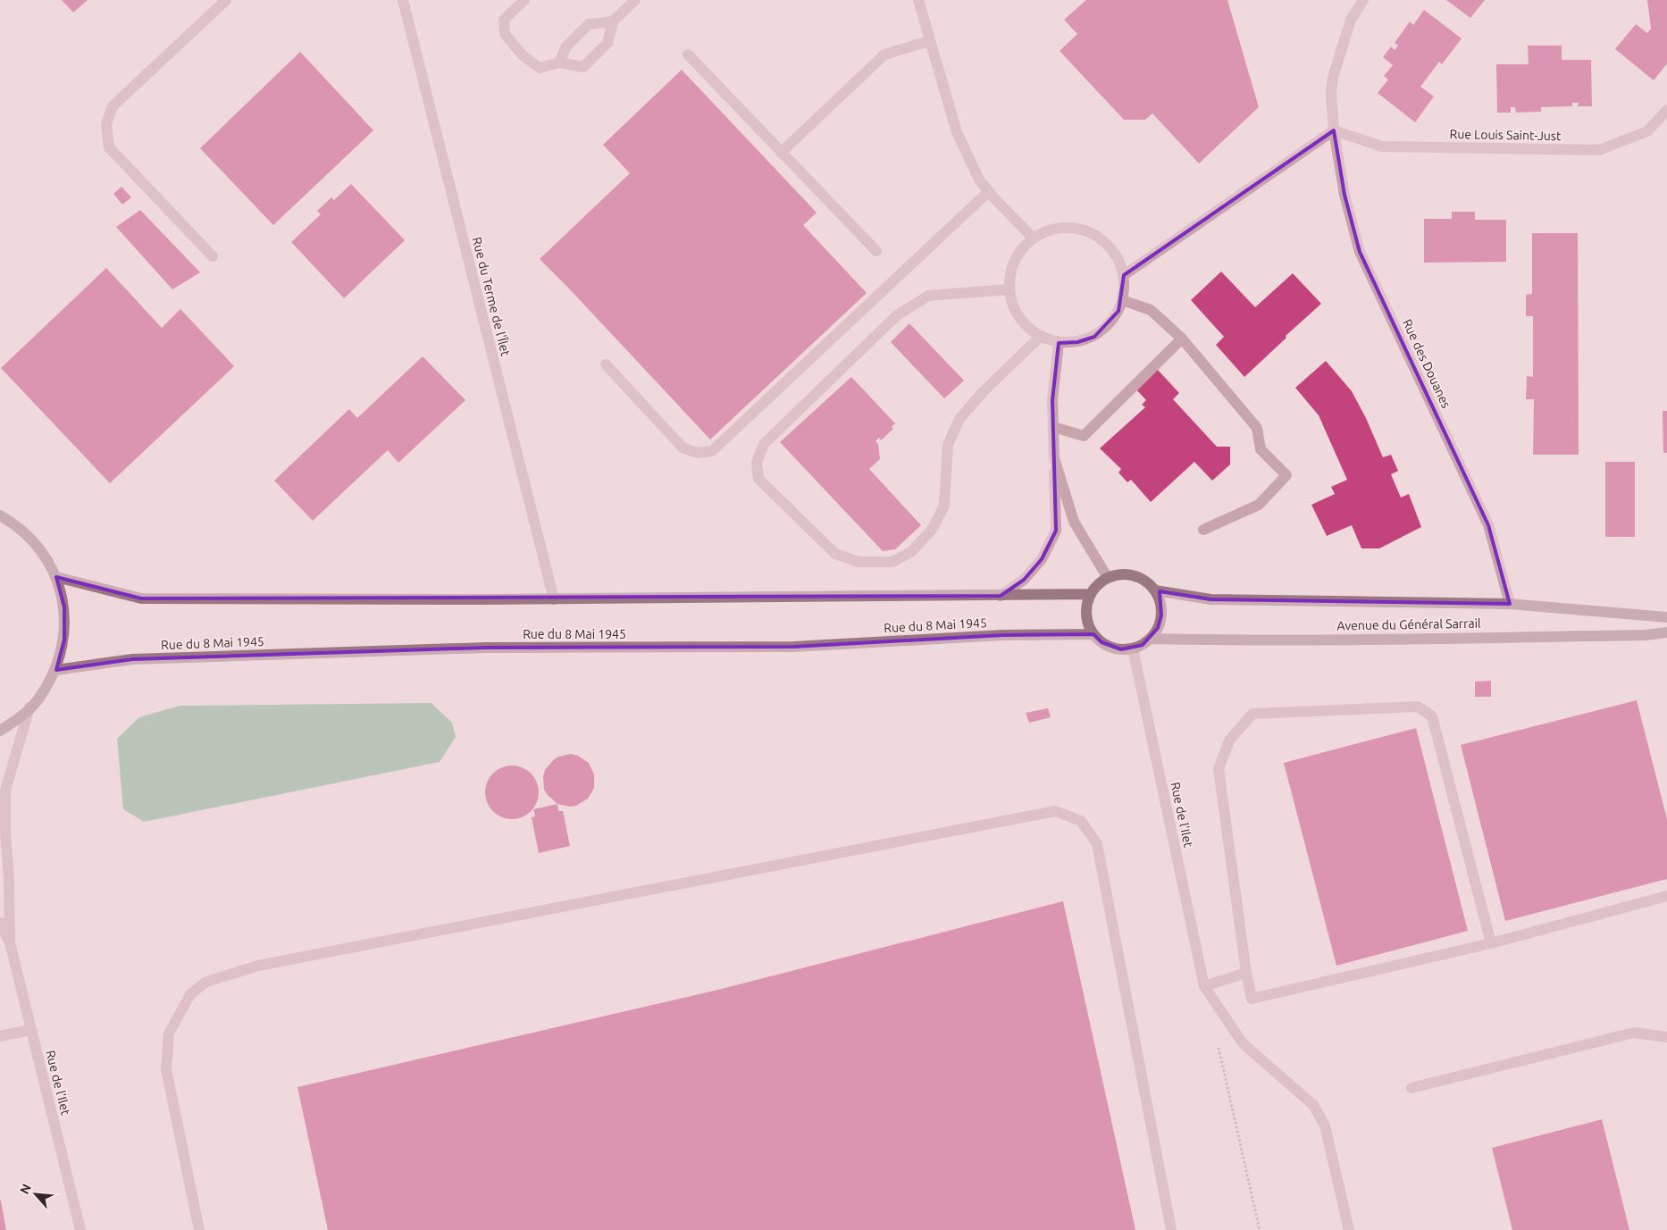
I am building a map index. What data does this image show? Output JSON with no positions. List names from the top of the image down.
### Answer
{
  "streets": {
    "main road": ["Avenue du Général Sarrail", "Rue du 8 Mai 1945"],
    "street": [
      "Rue Louis Saint-Just",
      "Rue du Terme de l'Îlet",
      "Rue des Douanes",
      "Rue de l'Ilet"
    ]
  },
  "crossings": [
    ["Rue Louis Saint-Just", "Rue des Douanes"],
    ["Rue des Douanes", "Avenue du Général Sarrail"],
    ["Avenue du Général Sarrail", "Rue du 8 Mai 1945"],
    ["Avenue du Général Sarrail", "Rue de l'Ilet"],
    ["Rue du 8 Mai 1945", "Rue de l'Ilet"]
  ],
  "north": "top left"
}
